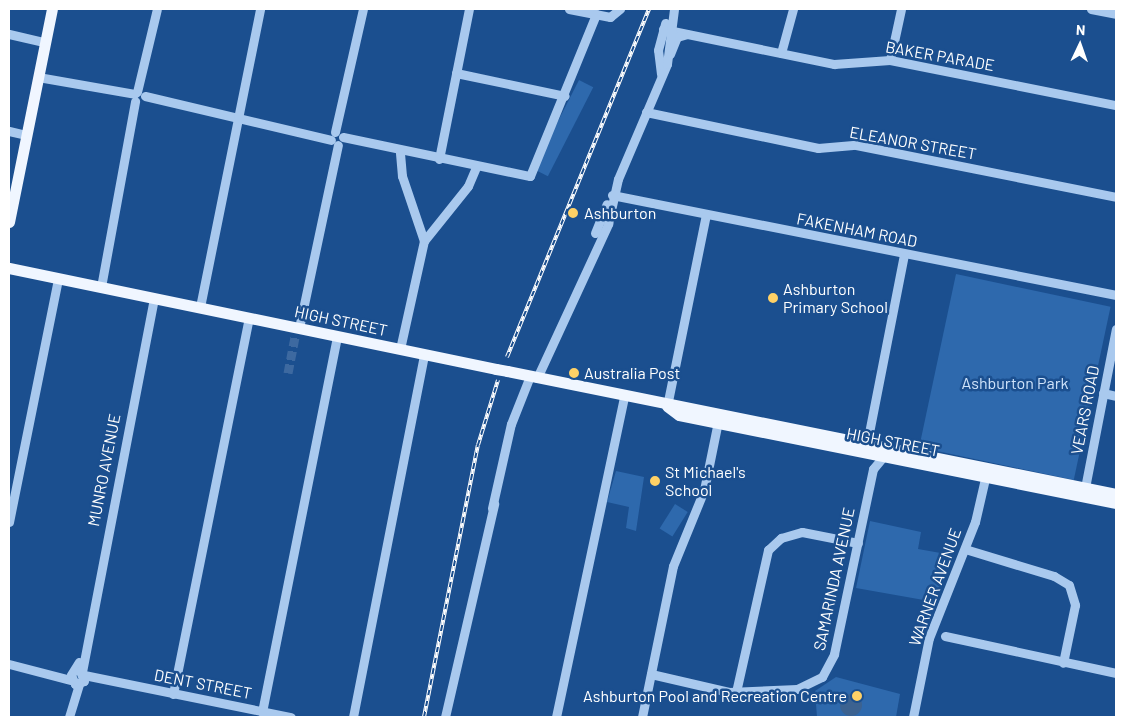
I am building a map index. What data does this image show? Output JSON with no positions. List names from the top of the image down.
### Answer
{
  "streets": {
    "main road": ["HIGH STREET"],
    "street": [
      "BAKER PARADE",
      "ELEANOR STREET",
      "FAKENHAM ROAD",
      "VEARS ROAD",
      "MUNRO AVENUE",
      "SAMARINDA AVENUE",
      "WARNER AVENUE",
      "DENT STREET"
    ]
  },
  "crossings": [
    ["HIGH STREET", "VEARS ROAD"],
    ["HIGH STREET", "MUNRO AVENUE"],
    ["HIGH STREET", "SAMARINDA AVENUE"],
    ["HIGH STREET", "WARNER AVENUE"],
    ["MUNRO AVENUE", "DENT STREET"]
  ],
  "parks": ["Ashburton Park"],
  "places": [
    "Ashburton",
    "Ashburton Primary School",
    "Australia Post",
    "St Michael's School",
    "Ashburton Pool and Recreation Centre"
  ],
  "north": "top"
}
